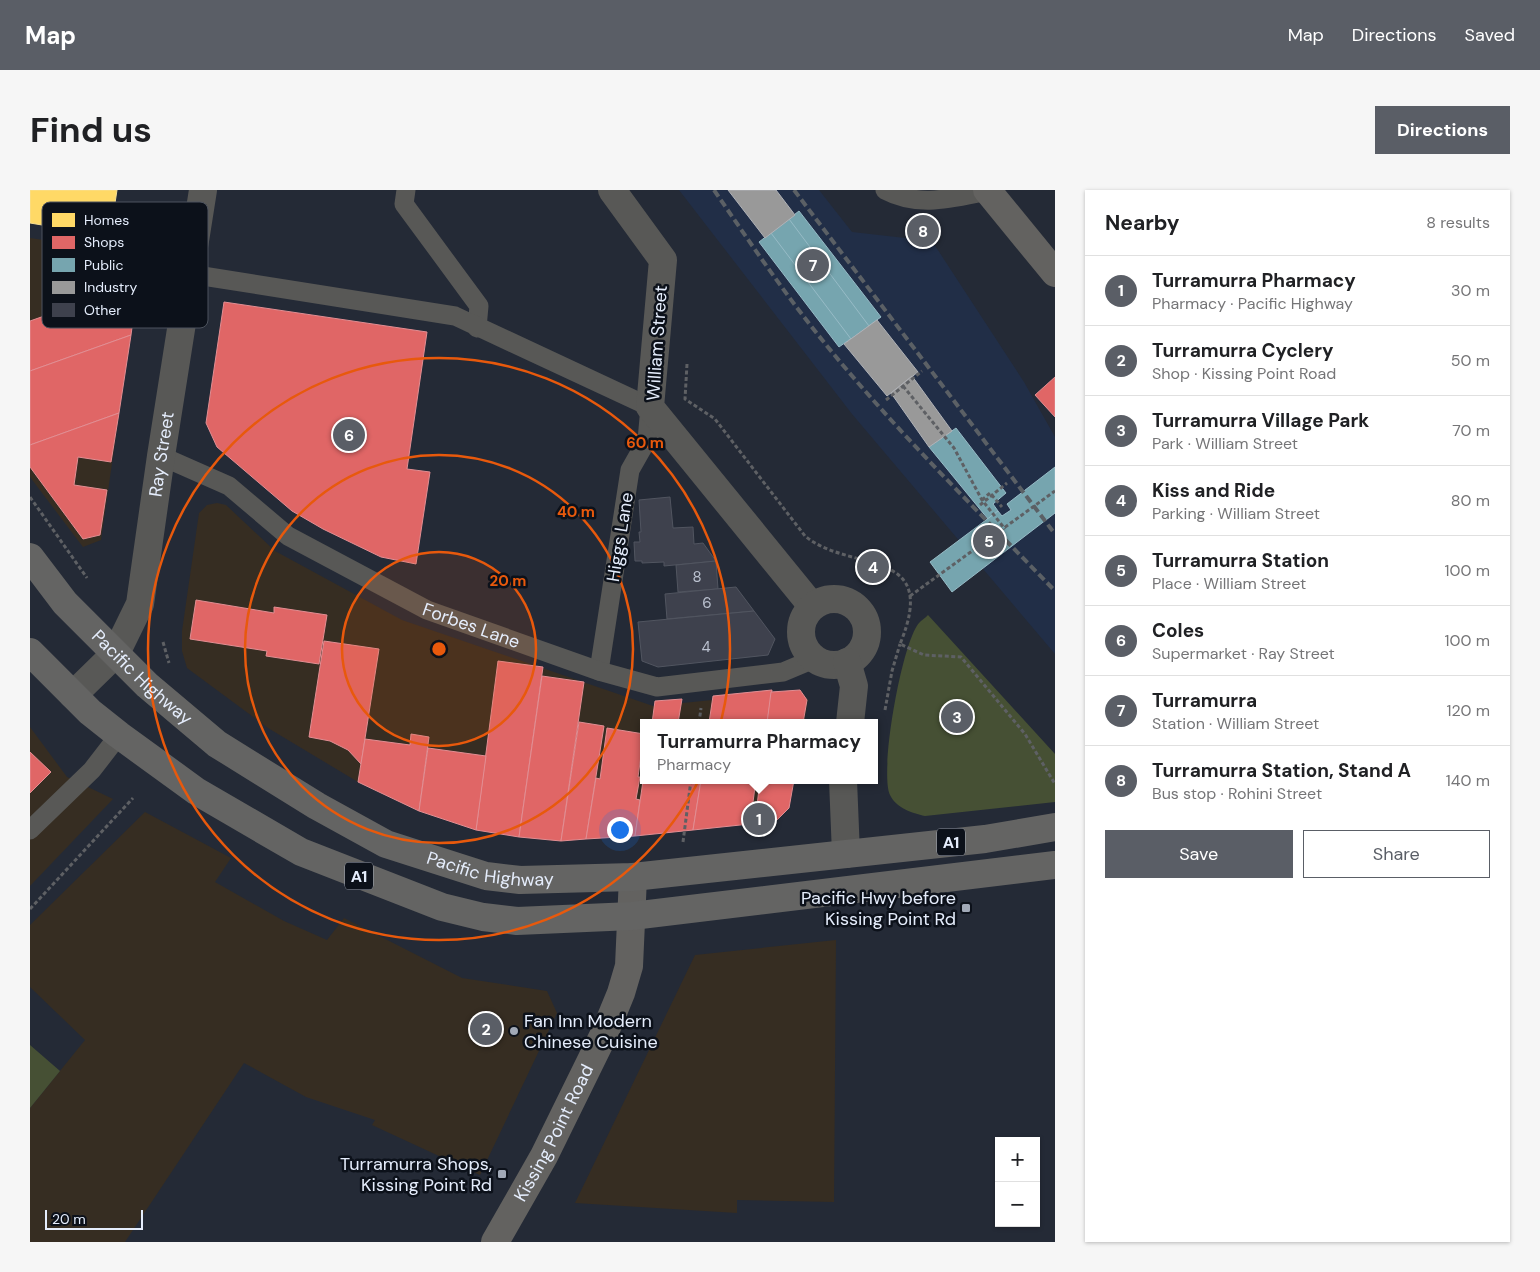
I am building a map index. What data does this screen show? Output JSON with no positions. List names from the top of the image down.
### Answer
{
  "streets": {
    "highway": ["Pacific Highway", "A1"],
    "main road": ["Kissing Point Road"],
    "street": ["William Street", "Ray Street"],
    "lane": ["Higgs Lane", "Forbes Lane"]
  },
  "crossings": [
    ["William Street", "Higgs Lane"],
    ["William Street", "Forbes Lane"],
    ["Ray Street", "Forbes Lane"],
    ["Ray Street", "Pacific Highway"],
    ["Ray Street", "A1"],
    ["Higgs Lane", "Forbes Lane"],
    ["Pacific Highway", "Kissing Point Road"],
    ["A1", "Kissing Point Road"]
  ],
  "places": {
    "transit": ["Pacific Hwy before Kissing Point Rd", "Turramurra Shops, Kissing Point Rd"],
    "other": ["Fan Inn Modern Chinese Cuisine"]
  },
  "house_numbers": ["8", "6", "4"],
  "legend": [
    "Homes",
    "Shops",
    "Public",
    "Industry",
    "Other"
  ],
  "scale_bar": "20 m",
  "page": {
    "header": "Map",
    "nav": ["Map", "Directions", "Saved"],
    "buttons": [
      "Directions",
      ["Save", "Share"]
    ],
    "title": "Find us",
    "heading": ["Nearby", "8 results"],
    "pins": [
      "8",
      "7",
      "6",
      "5",
      "4",
      "3",
      "1",
      "2"
    ],
    "list": [
      {
        "mark": "1",
        "name": "Turramurra Pharmacy",
        "note": "Pharmacy · Pacific Highway",
        "value": "30 m"
      },
      {
        "mark": "2",
        "name": "Turramurra Cyclery",
        "note": "Shop · Kissing Point Road",
        "value": "50 m"
      },
      {
        "mark": "3",
        "name": "Turramurra Village Park",
        "note": "Park · William Street",
        "value": "70 m"
      },
      {
        "mark": "4",
        "name": "Kiss and Ride",
        "note": "Parking · William Street",
        "value": "80 m"
      },
      {
        "mark": "5",
        "name": "Turramurra Station",
        "note": "Place · William Street",
        "value": "100 m"
      },
      {
        "mark": "6",
        "name": "Coles",
        "note": "Supermarket · Ray Street",
        "value": "100 m"
      },
      {
        "mark": "7",
        "name": "Turramurra",
        "note": "Station · William Street",
        "value": "120 m"
      },
      {
        "mark": "8",
        "name": "Turramurra Station, Stand A",
        "note": "Bus stop · Rohini Street",
        "value": "140 m"
      }
    ],
    "popup": ["Turramurra Pharmacy", "Pharmacy"],
    "map_buttons": ["+", "−"],
    "scale": "20 m"
  },
  "rings": ["60 m", "40 m", "20 m"]
}
